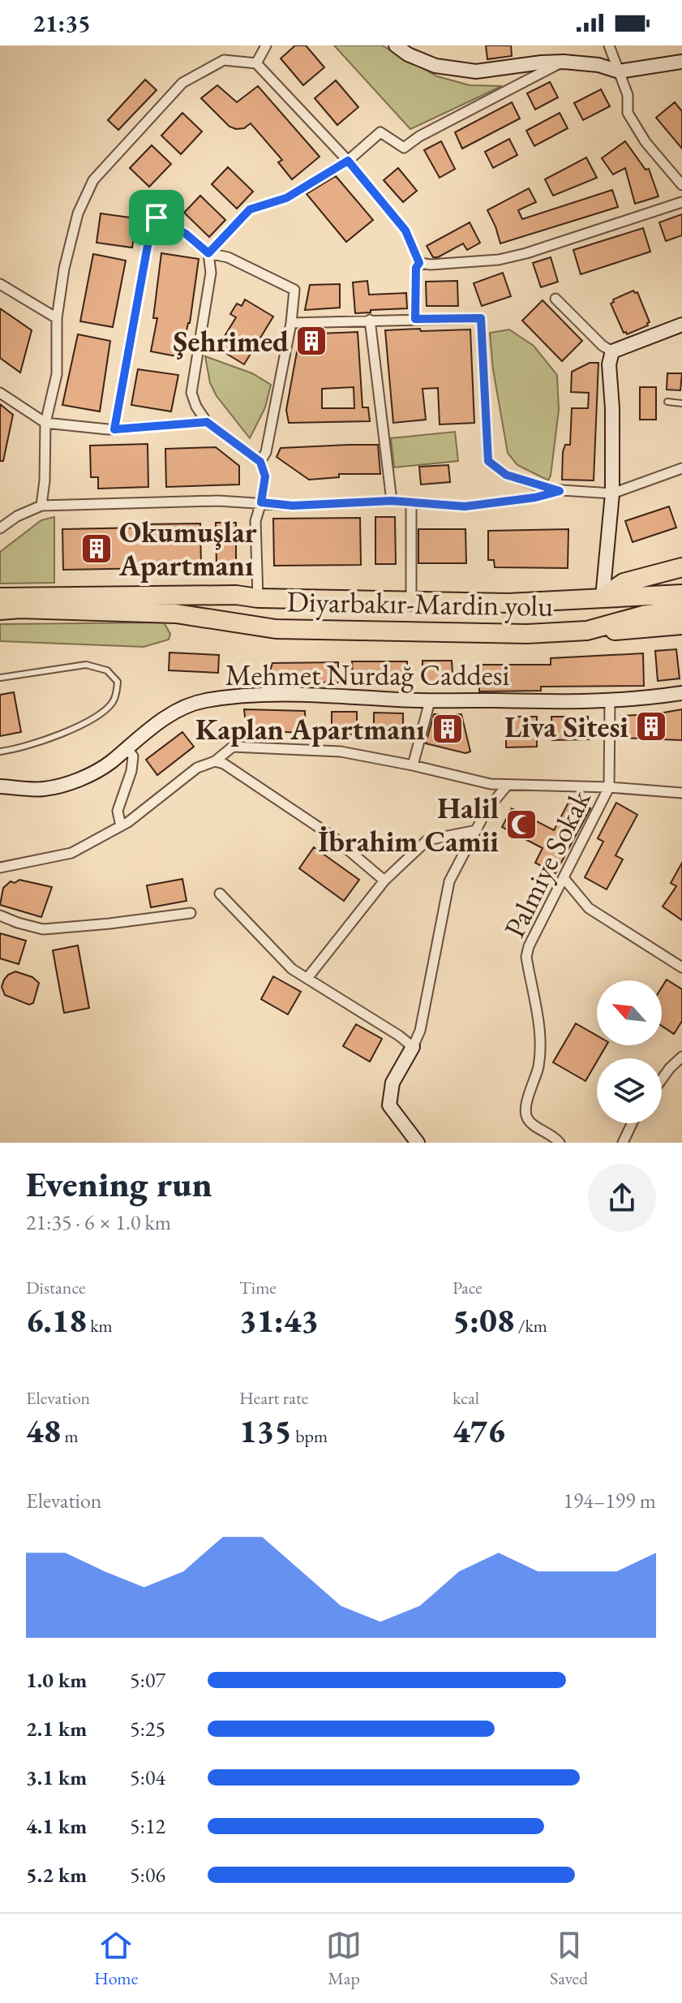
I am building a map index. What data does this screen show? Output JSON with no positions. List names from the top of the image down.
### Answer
{
  "streets": {
    "highway": ["Diyarbakır-Mardin yolu"],
    "street": ["Mehmet Nurdağ Caddesi", "Palmiye Sokak"]
  },
  "crossings": [
    ["Mehmet Nurdağ Caddesi", "Palmiye Sokak"]
  ],
  "places": {
    "building": [
      "Şehrimed",
      "Okumuşlar Apartmanı",
      "Liva Sitesi",
      "Kaplan Apartmanı"
    ],
    "mosque": ["Halil İbrahim Camii"]
  },
  "north": "top left",
  "page": {
    "status": "21:35",
    "heading": ["Evening run", "21:35 · 6 × 1.0 km"],
    "stats": [
      ["Distance", "6.18 km"],
      ["Time", "31:43"],
      ["Pace", "5:08 /km"],
      ["Elevation", "48 m"],
      ["Heart rate", "135 bpm"],
      ["kcal", "476"]
    ],
    "chart": ["Elevation", "194–199 m"],
    "list": [
      {
        "name": "1.0 km",
        "note": "5:07"
      },
      {
        "name": "2.1 km",
        "note": "5:25"
      },
      {
        "name": "3.1 km",
        "note": "5:04"
      },
      {
        "name": "4.1 km",
        "note": "5:12"
      },
      {
        "name": "5.2 km",
        "note": "5:06"
      }
    ],
    "tabs": ["Home", "Map", "Saved"]
  }
}
